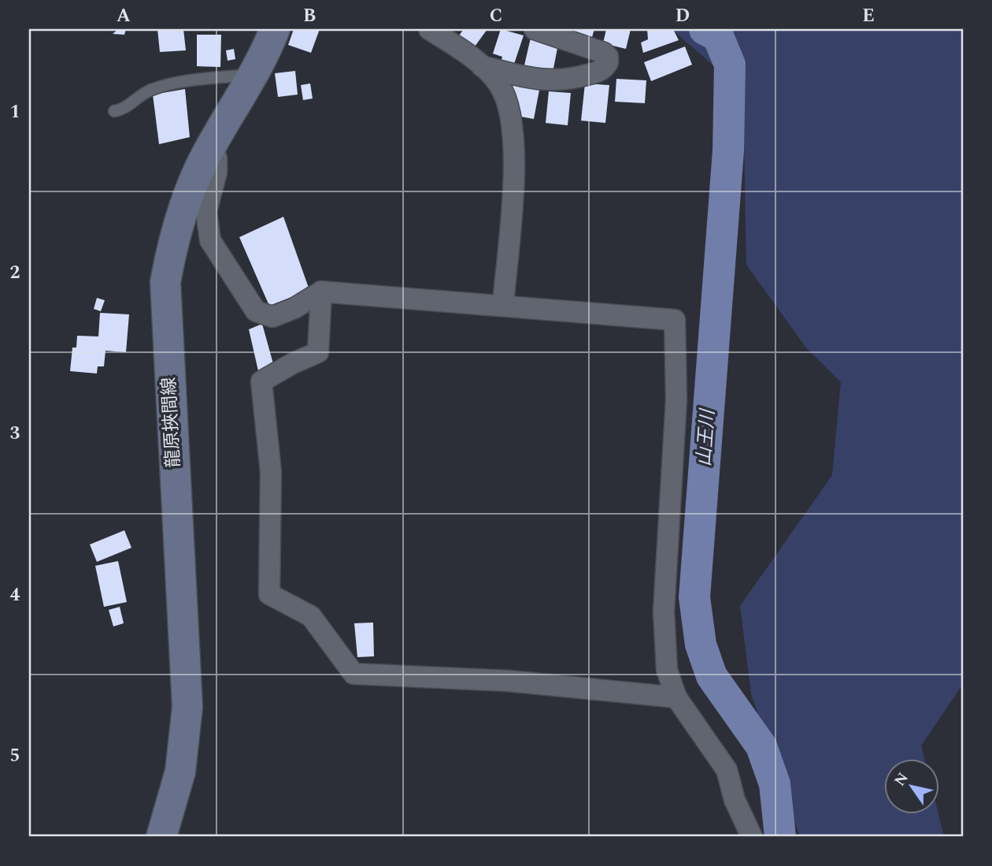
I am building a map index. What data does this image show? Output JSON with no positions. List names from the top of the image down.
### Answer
{
  "streets": {
    "main road": ["龍原挾間線"]
  },
  "water": ["山王川"],
  "north": "top left",
  "grid": {
    "columns": [
      "A",
      "B",
      "C",
      "D",
      "E"
    ],
    "rows": [
      "1",
      "2",
      "3",
      "4",
      "5"
    ]
  }
}
